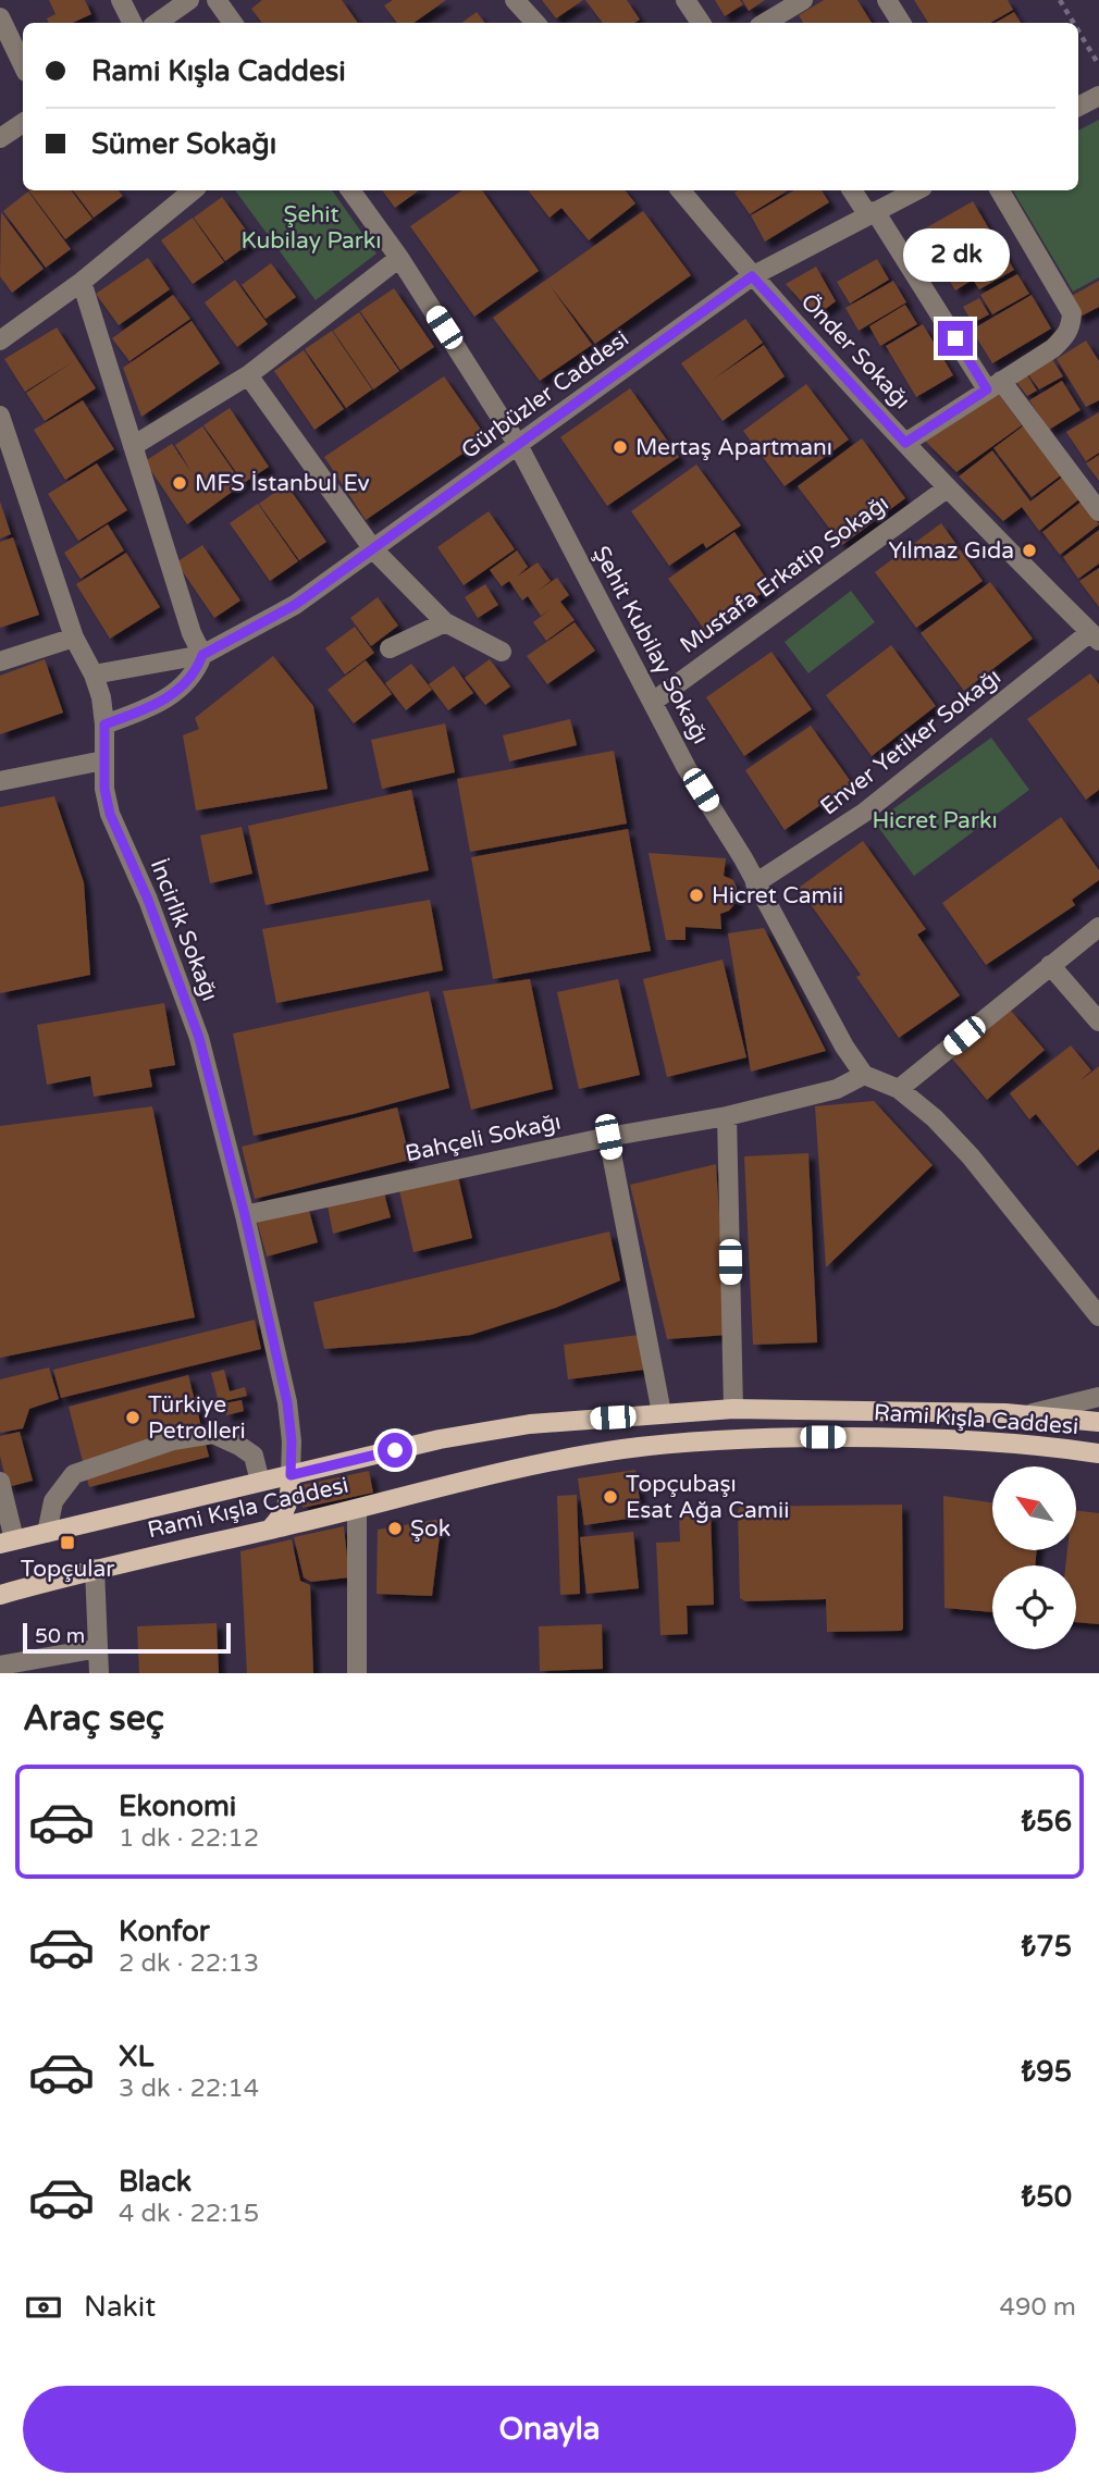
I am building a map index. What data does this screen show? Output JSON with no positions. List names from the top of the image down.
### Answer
{
  "streets": {
    "main road": ["Rami Kışla Caddesi"],
    "street": [
      "Önder Sokağı",
      "Gürbüzler Caddesi",
      "Mustafa Erkatip Sokağı",
      "Şehit Kubilay Sokağı",
      "Enver Yetiker Sokağı",
      "İncirlik Sokağı",
      "Bahçeli Sokağı"
    ]
  },
  "crossings": [
    ["Önder Sokağı", "Gürbüzler Caddesi"],
    ["Önder Sokağı", "Mustafa Erkatip Sokağı"],
    ["Önder Sokağı", "Enver Yetiker Sokağı"],
    ["Gürbüzler Caddesi", "Şehit Kubilay Sokağı"],
    ["Mustafa Erkatip Sokağı", "Şehit Kubilay Sokağı"],
    ["Şehit Kubilay Sokağı", "Enver Yetiker Sokağı"],
    ["Şehit Kubilay Sokağı", "Bahçeli Sokağı"],
    ["İncirlik Sokağı", "Bahçeli Sokağı"],
    ["İncirlik Sokağı", "Rami Kışla Caddesi"]
  ],
  "parks": ["Şehit Kubilay Parkı", "Hicret Parkı"],
  "places": {
    "other": [
      "Mertaş Apartmanı",
      "MFS İstanbul Ev",
      "Yılmaz Gıda",
      "Hicret Camii",
      "Türkiye Petrolleri",
      "Topçubaşı Esat Ağa Camii",
      "Şok"
    ],
    "transit": ["Topçular"]
  },
  "scale_bar": "50 m",
  "north": "top left",
  "page": {
    "banner": ["Rami Kışla Caddesi", "Sümer Sokağı"],
    "bubble": "2 dk",
    "scale": "50 m",
    "heading": "Araç seç",
    "list": [
      {
        "name": "Ekonomi",
        "note": "1 dk · 22:12",
        "value": "₺56"
      },
      {
        "name": "Konfor",
        "note": "2 dk · 22:13",
        "value": "₺75"
      },
      {
        "name": "XL",
        "note": "3 dk · 22:14",
        "value": "₺95"
      },
      {
        "name": "Black",
        "note": "4 dk · 22:15",
        "value": "₺50"
      }
    ],
    "pay": ["Nakit", "490 m"],
    "buttons": "Onayla"
  }
}
